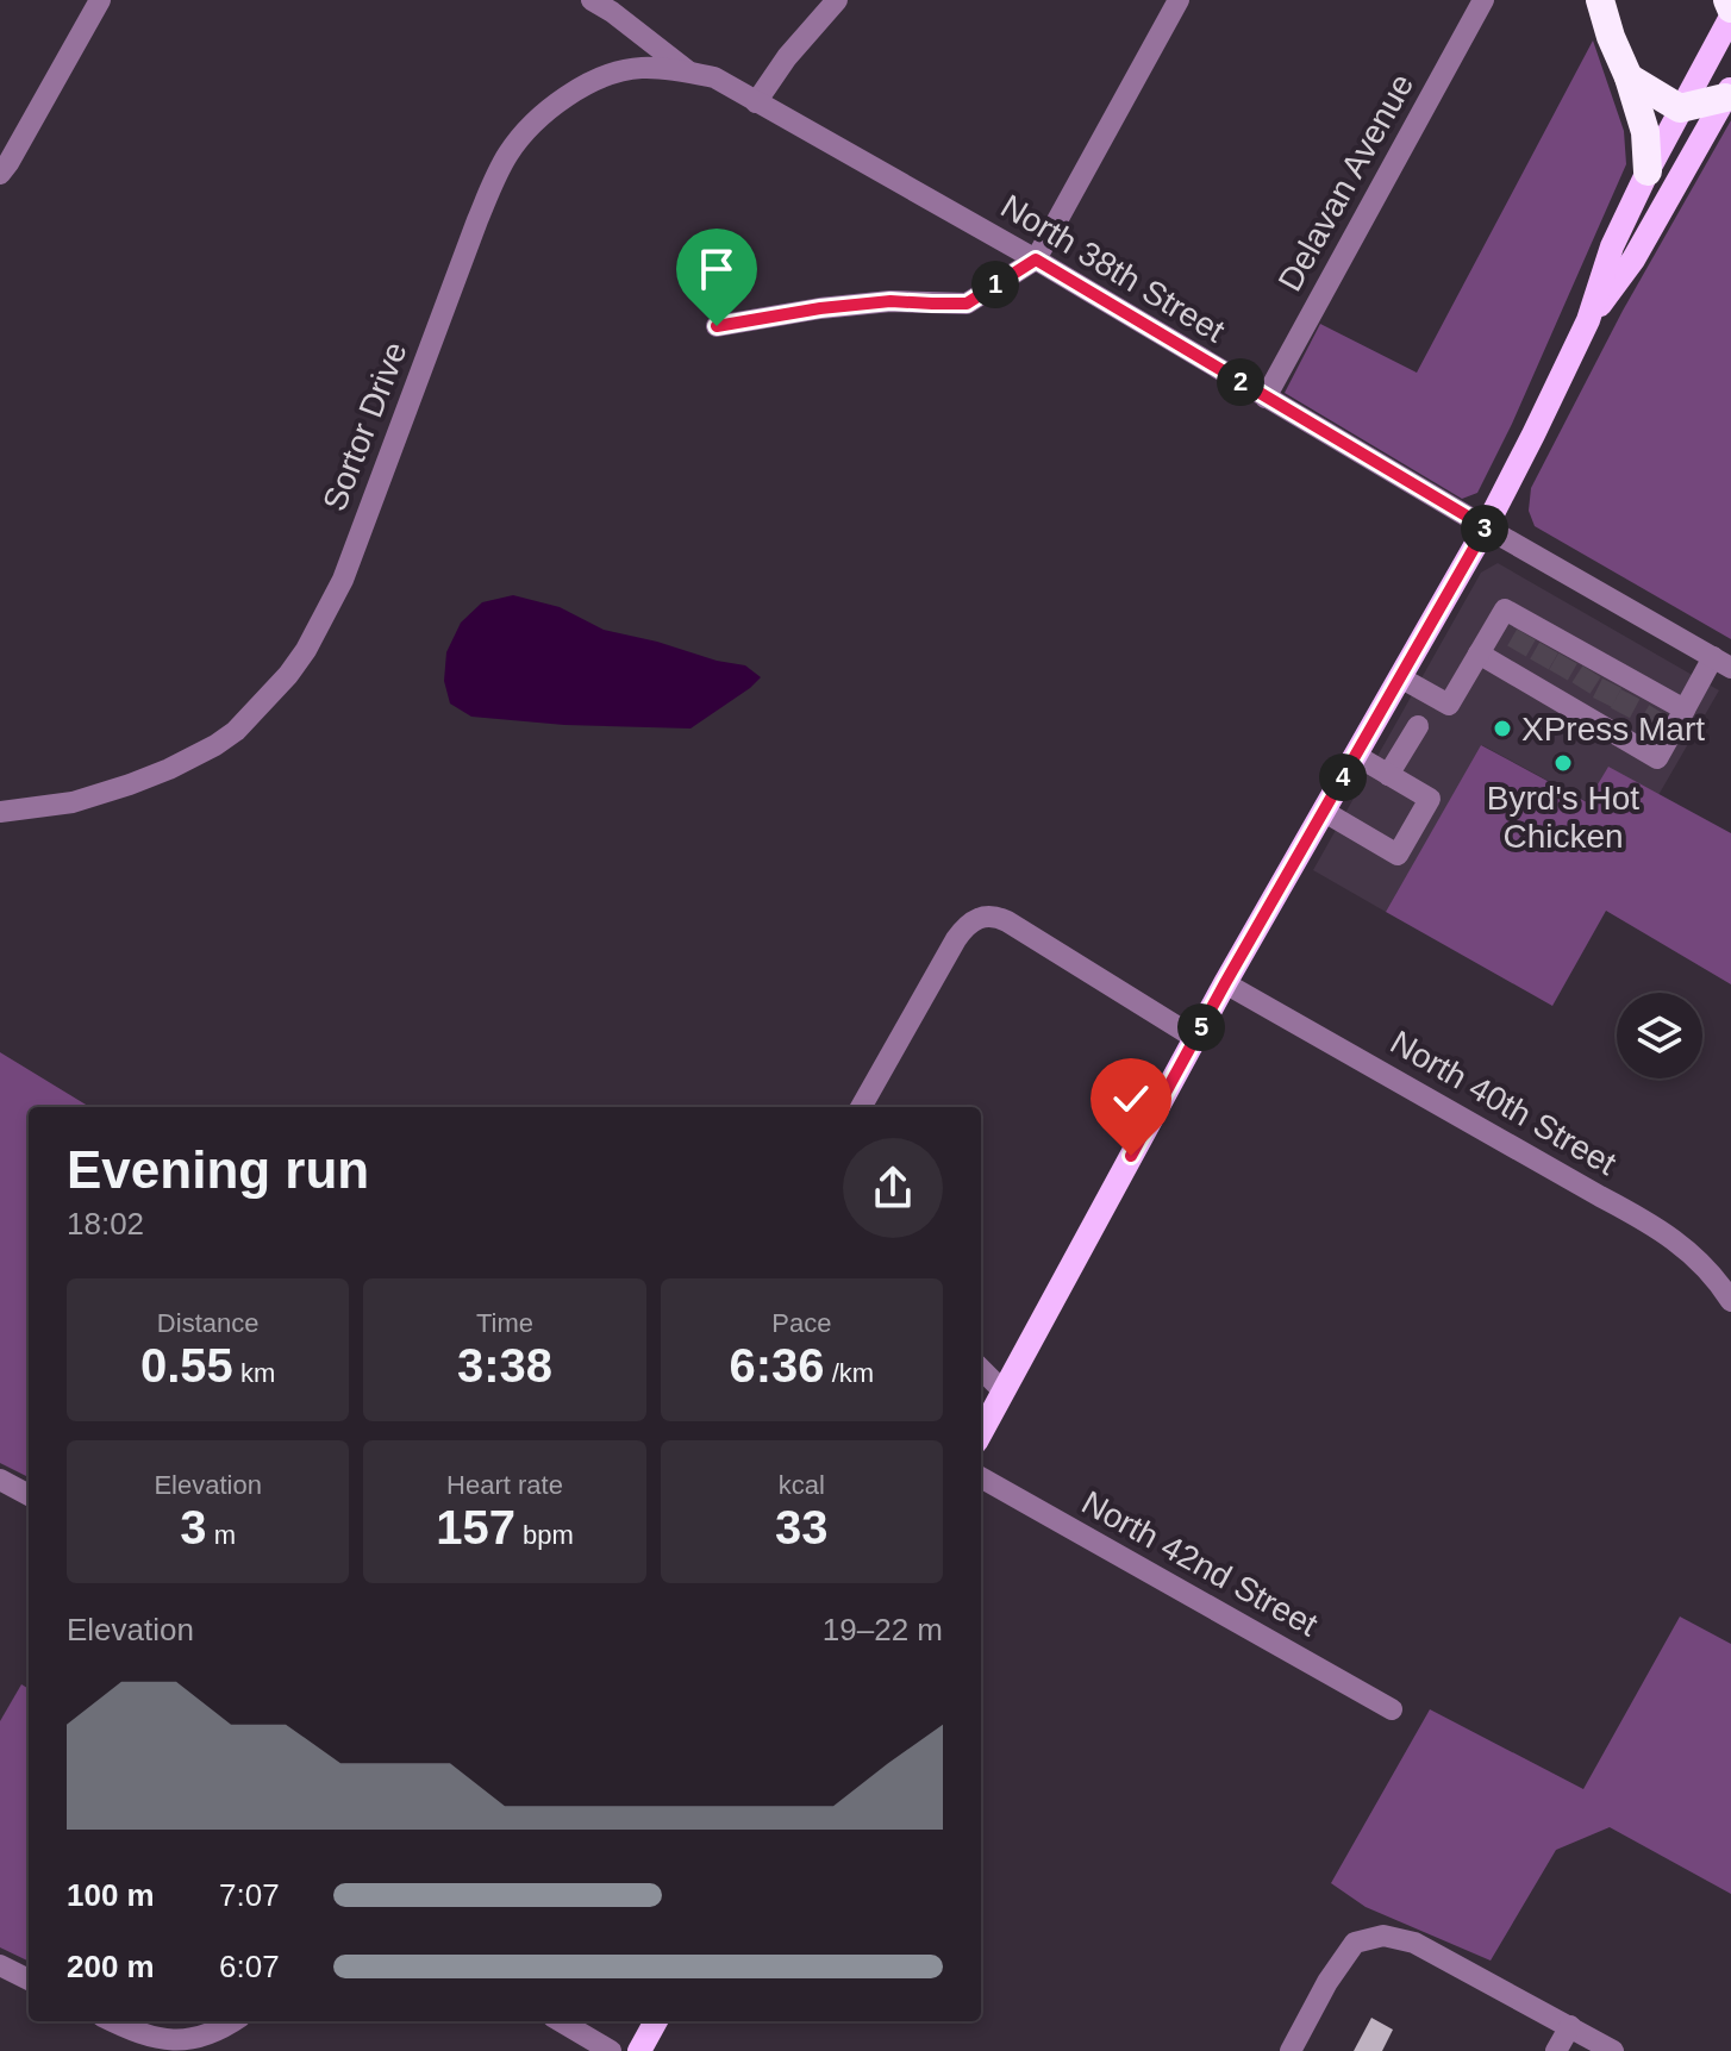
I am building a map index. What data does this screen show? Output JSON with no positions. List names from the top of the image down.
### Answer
{
  "streets": {
    "street": [
      "Delavan Avenue",
      "North 38th Street",
      "Sortor Drive",
      "North 40th Street",
      "North 42nd Street"
    ]
  },
  "crossings": [
    ["Delavan Avenue", "North 38th Street"],
    ["North 38th Street", "Sortor Drive"]
  ],
  "places": ["XPress Mart", "Byrd's Hot Chicken"],
  "page": {
    "pins": [
      "1",
      "2",
      "3",
      "4",
      "5"
    ],
    "heading": ["Evening run", "18:02"],
    "stats": [
      ["Distance", "0.55 km"],
      ["Time", "3:38"],
      ["Pace", "6:36 /km"],
      ["Elevation", "3 m"],
      ["Heart rate", "157 bpm"],
      ["kcal", "33"]
    ],
    "chart": ["Elevation", "19–22 m"],
    "list": [
      {
        "name": "100 m",
        "note": "7:07"
      },
      {
        "name": "200 m",
        "note": "6:07"
      }
    ]
  }
}
